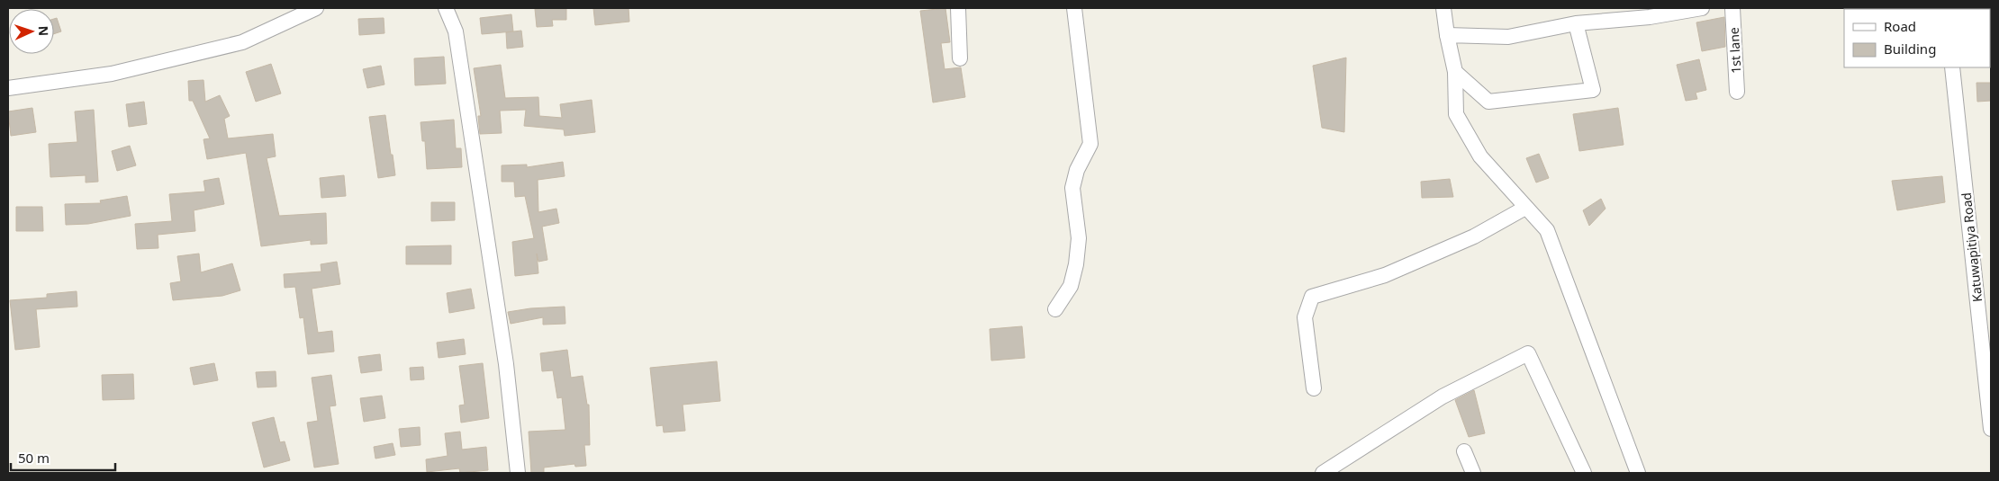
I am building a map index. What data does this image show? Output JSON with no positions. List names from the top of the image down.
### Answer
{
  "streets": {
    "street": ["1st lane", "Katuwapitiya Road"]
  },
  "legend": ["Road", "Building"],
  "scale_bar": "50 m",
  "north": "right"
}
